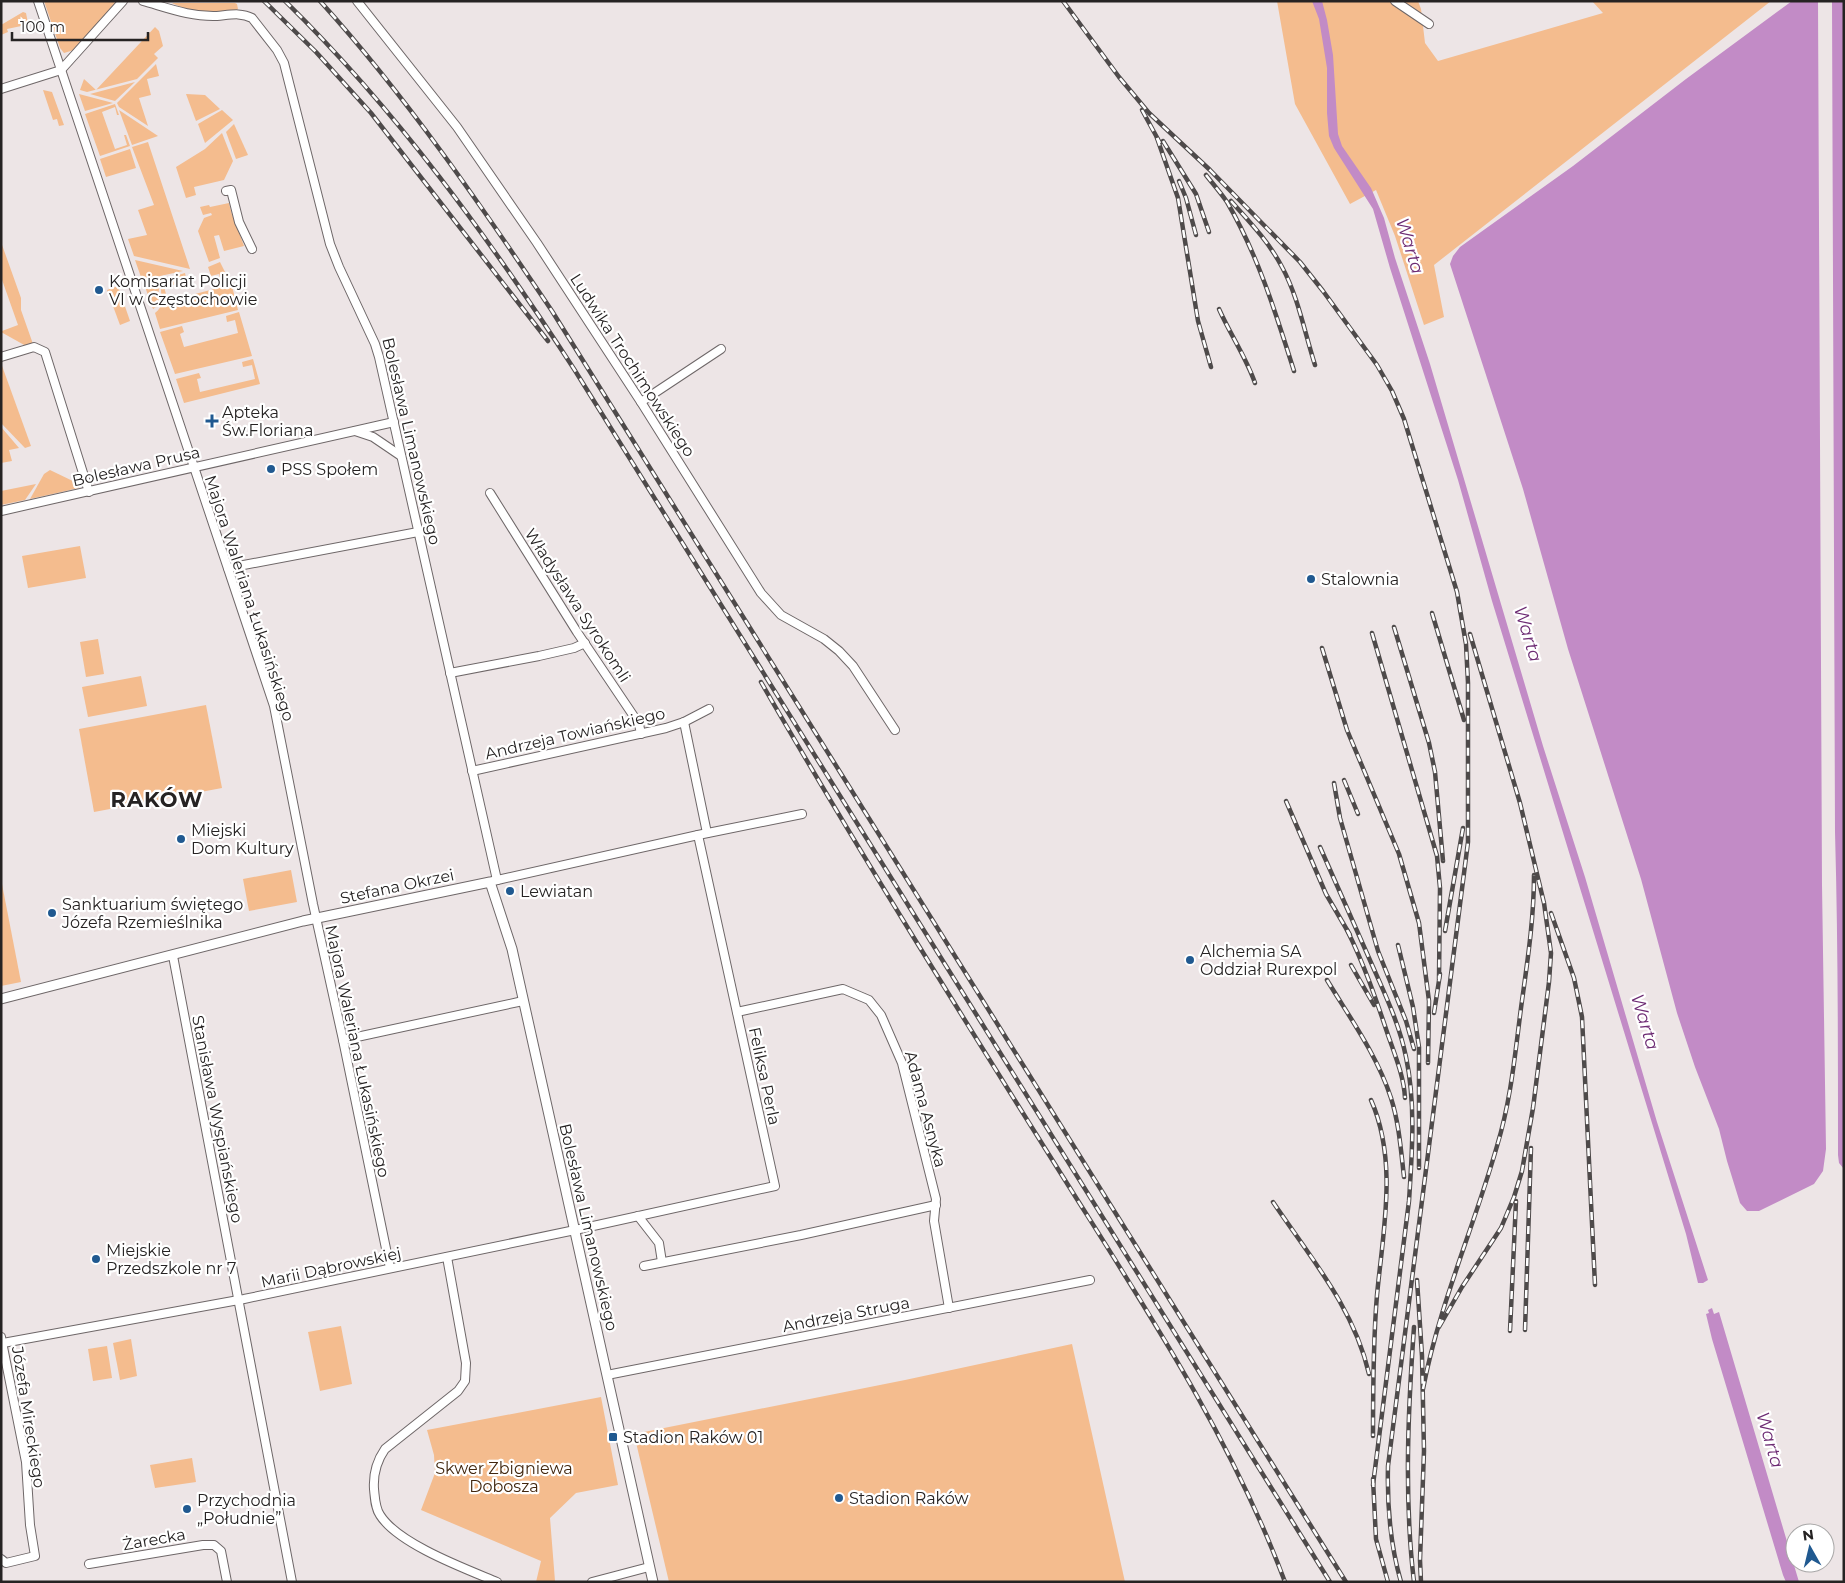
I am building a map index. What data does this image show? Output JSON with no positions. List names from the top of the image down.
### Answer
{
  "streets": {
    "street": [
      "Ludwika Trochimowskiego",
      "Bolesława Limanowskiego",
      "Bolesława Prusa",
      "Majora Waleriana Łukasińskiego",
      "Władysława Syrokomli",
      "Andrzeja Towiańskiego",
      "Stefana Okrzei",
      "Feliksa Perla",
      "Adama Asnyka",
      "Stanisława Wyspiańskiego",
      "Marii Dąbrowskiej",
      "Andrzeja Struga",
      "Józefa Mireckiego",
      "Żarecka"
    ]
  },
  "crossings": [
    ["Bolesława Limanowskiego", "Bolesława Prusa"],
    ["Bolesława Limanowskiego", "Andrzeja Towiańskiego"],
    ["Bolesława Limanowskiego", "Stefana Okrzei"],
    ["Bolesława Limanowskiego", "Feliksa Perla"],
    ["Bolesława Limanowskiego", "Marii Dąbrowskiej"],
    ["Bolesława Limanowskiego", "Andrzeja Struga"],
    ["Bolesława Prusa", "Majora Waleriana Łukasińskiego"],
    ["Majora Waleriana Łukasińskiego", "Stefana Okrzei"],
    ["Majora Waleriana Łukasińskiego", "Marii Dąbrowskiej"],
    ["Władysława Syrokomli", "Andrzeja Towiańskiego"],
    ["Andrzeja Towiańskiego", "Stefana Okrzei"],
    ["Stefana Okrzei", "Feliksa Perla"],
    ["Stefana Okrzei", "Stanisława Wyspiańskiego"],
    ["Feliksa Perla", "Adama Asnyka"],
    ["Feliksa Perla", "Marii Dąbrowskiej"],
    ["Adama Asnyka", "Andrzeja Struga"],
    ["Stanisława Wyspiańskiego", "Marii Dąbrowskiej"],
    ["Marii Dąbrowskiej", "Józefa Mireckiego"]
  ],
  "districts": ["RAKÓW"],
  "water": ["Warta"],
  "parks": ["Skwer Zbigniewa Dobosza"],
  "places": {
    "other": [
      "Komisariat Policji VI w Częstochowie",
      "PSS Społem",
      "Stalownia",
      "Miejski Dom Kultury",
      "Lewiatan",
      "Sanktuarium świętego Józefa Rzemieślnika",
      "Alchemia SA Oddział Rurexpol",
      "Miejskie Przedszkole nr 7",
      "Stadion Raków",
      "Przychodnia „Południe”"
    ],
    "health": ["Apteka Św.Floriana"],
    "transit": ["Stadion Raków 01"]
  },
  "scale_bar": "100 m",
  "north": "top"
}
